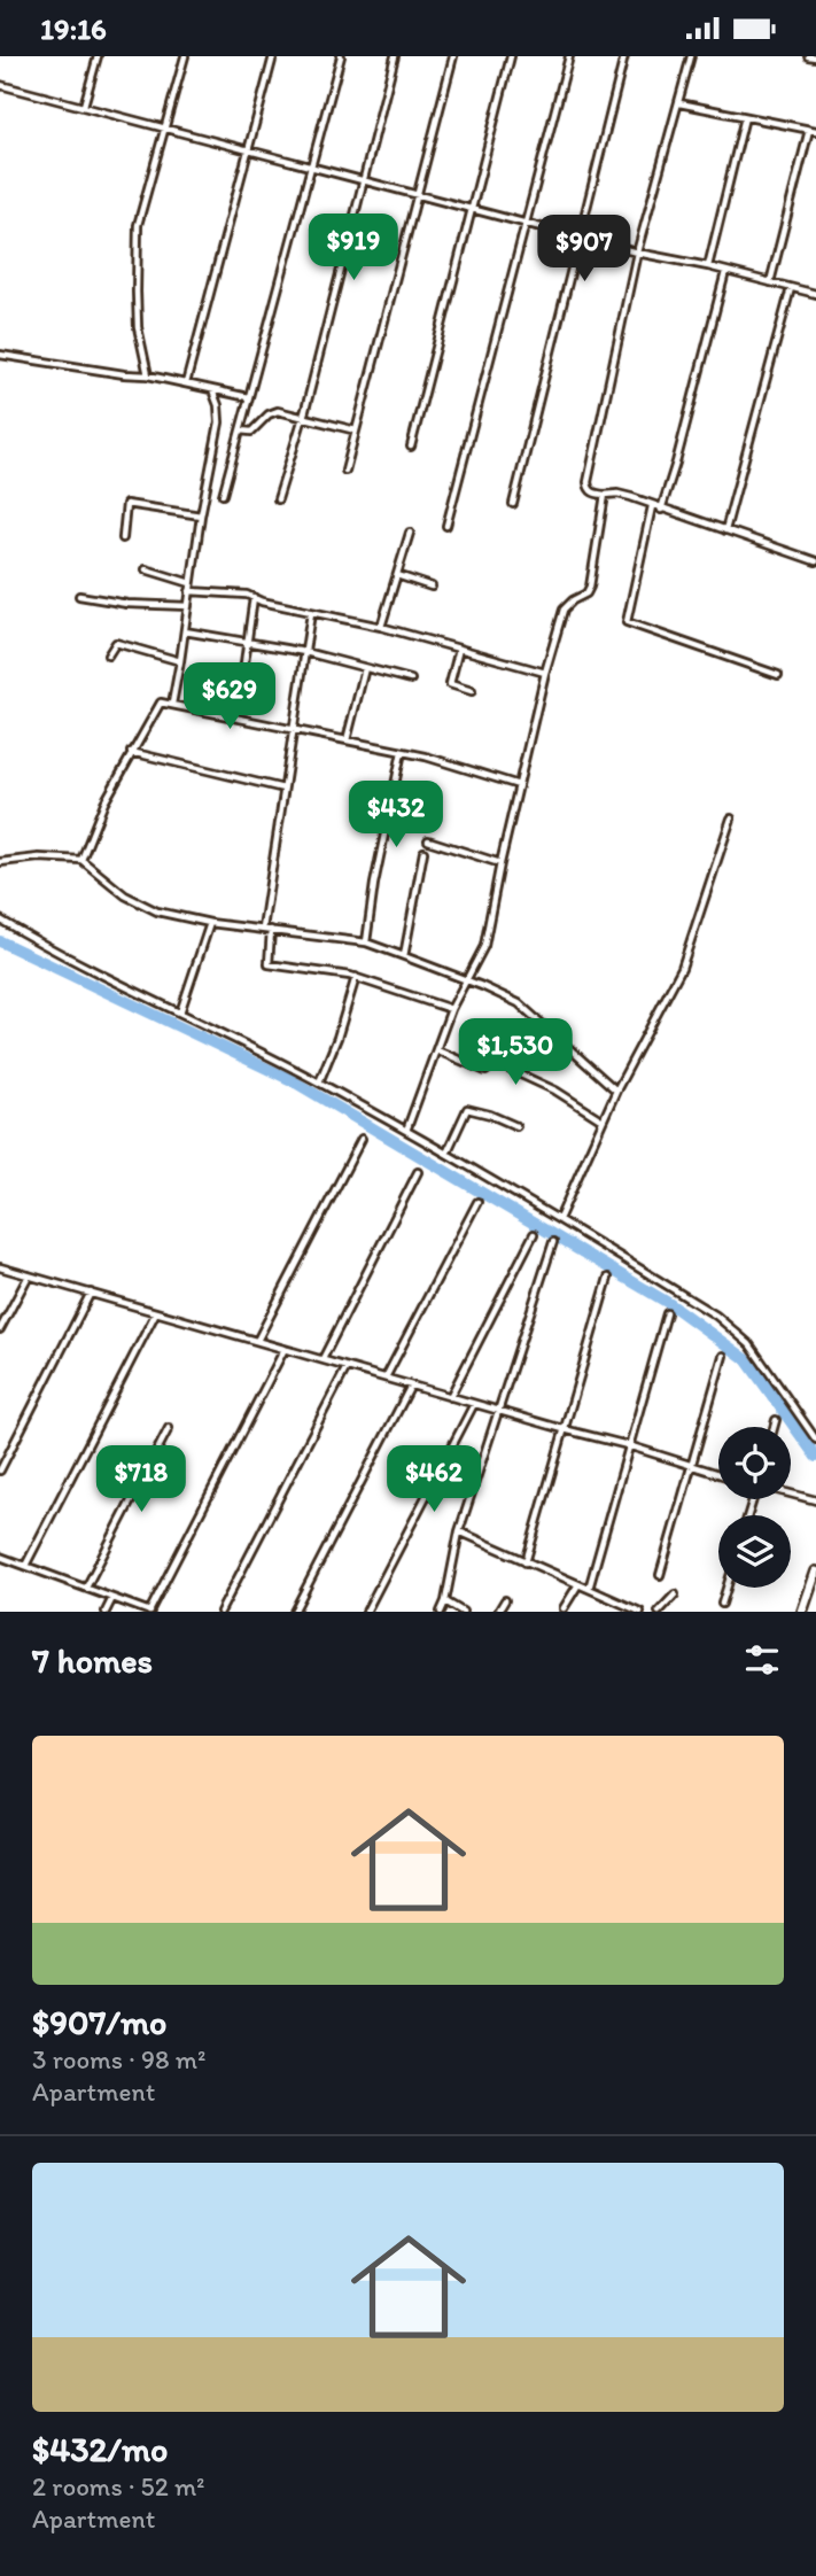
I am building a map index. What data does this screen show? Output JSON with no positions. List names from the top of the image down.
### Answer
{
  "page": {
    "status": "19:16",
    "price": [
      "$919",
      "$907",
      "$629",
      "$432",
      "$1,530",
      "$718",
      "$462"
    ],
    "heading": "7 homes",
    "list": [
      {
        "name": "$907/mo",
        "note": "3 rooms · 98 m² · Apartment"
      },
      {
        "name": "$432/mo",
        "note": "2 rooms · 52 m² · Apartment"
      }
    ]
  }
}
